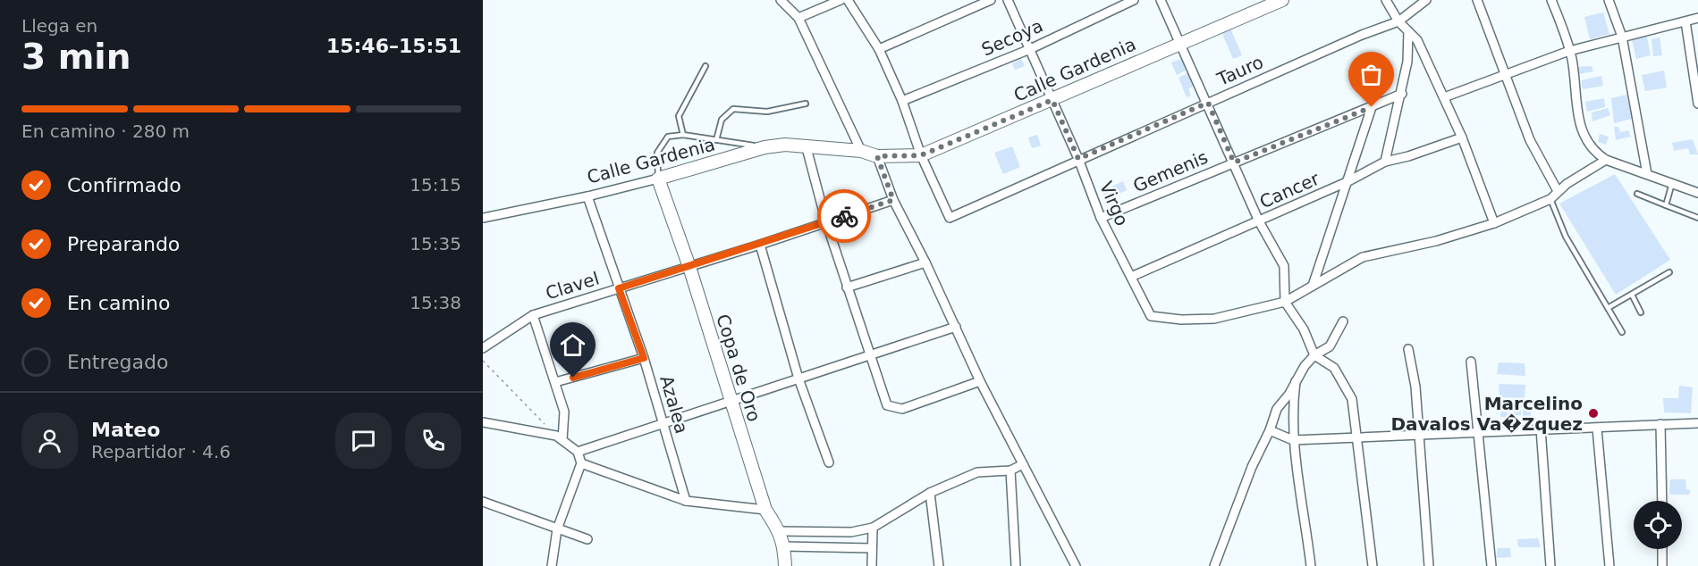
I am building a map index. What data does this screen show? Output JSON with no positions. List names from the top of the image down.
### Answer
{
  "streets": {
    "street": [
      "Secoya",
      "Calle Gardenia",
      "Tauro",
      "Gemenis",
      "Cancer",
      "Virgo",
      "Clavel",
      "Copa de Oro",
      "Azalea"
    ]
  },
  "crossings": [
    ["Secoya", "Virgo"],
    ["Calle Gardenia", "Tauro"],
    ["Calle Gardenia", "Virgo"],
    ["Calle Gardenia", "Copa de Oro"],
    ["Calle Gardenia", "Azalea"],
    ["Tauro", "Virgo"],
    ["Gemenis", "Virgo"],
    ["Cancer", "Virgo"],
    ["Clavel", "Copa de Oro"],
    ["Clavel", "Azalea"]
  ],
  "places": ["Marcelino Davalos Va�Zquez"],
  "page": {
    "heading": ["3 min", "Llega en", "15:46–15:51"],
    "panel": ["Mateo", "Repartidor · 4.6"],
    "bar": "En camino · 280 m",
    "list": [
      ["Confirmado", "15:15"],
      ["Preparando", "15:35"],
      ["En camino", "15:38"],
      "Entregado"
    ]
  }
}
